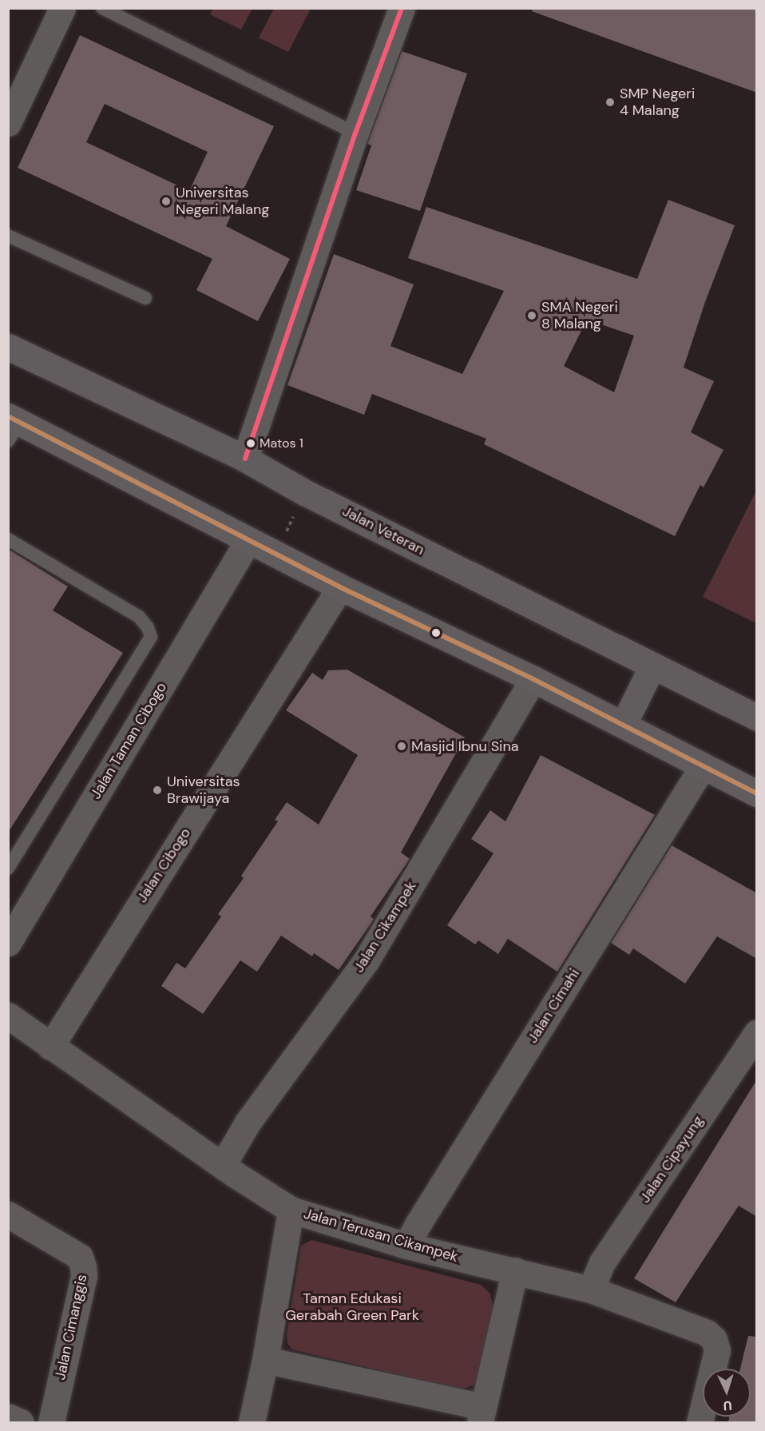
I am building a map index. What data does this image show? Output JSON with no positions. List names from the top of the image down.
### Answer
{
  "streets": {
    "main road": ["Jalan Veteran"],
    "street": [
      "Jalan Taman Cibogo",
      "Jalan Cibogo",
      "Jalan Cikampek",
      "Jalan Cimahi",
      "Jalan Cipayung",
      "Jalan Terusan Cikampek",
      "Jalan Cimanggis"
    ]
  },
  "crossings": [
    ["Jalan Cibogo", "Jalan Terusan Cikampek"],
    ["Jalan Cikampek", "Jalan Terusan Cikampek"],
    ["Jalan Cimahi", "Jalan Terusan Cikampek"],
    ["Jalan Cipayung", "Jalan Terusan Cikampek"]
  ],
  "parks": ["Taman Edukasi Gerabah Green Park"],
  "places": [
    "SMP Negeri 4 Malang",
    "Universitas Negeri Malang",
    "SMA Negeri 8 Malang",
    "Matos 1",
    "Masjid Ibnu Sina",
    "Universitas Brawijaya"
  ],
  "north": "bottom"
}
